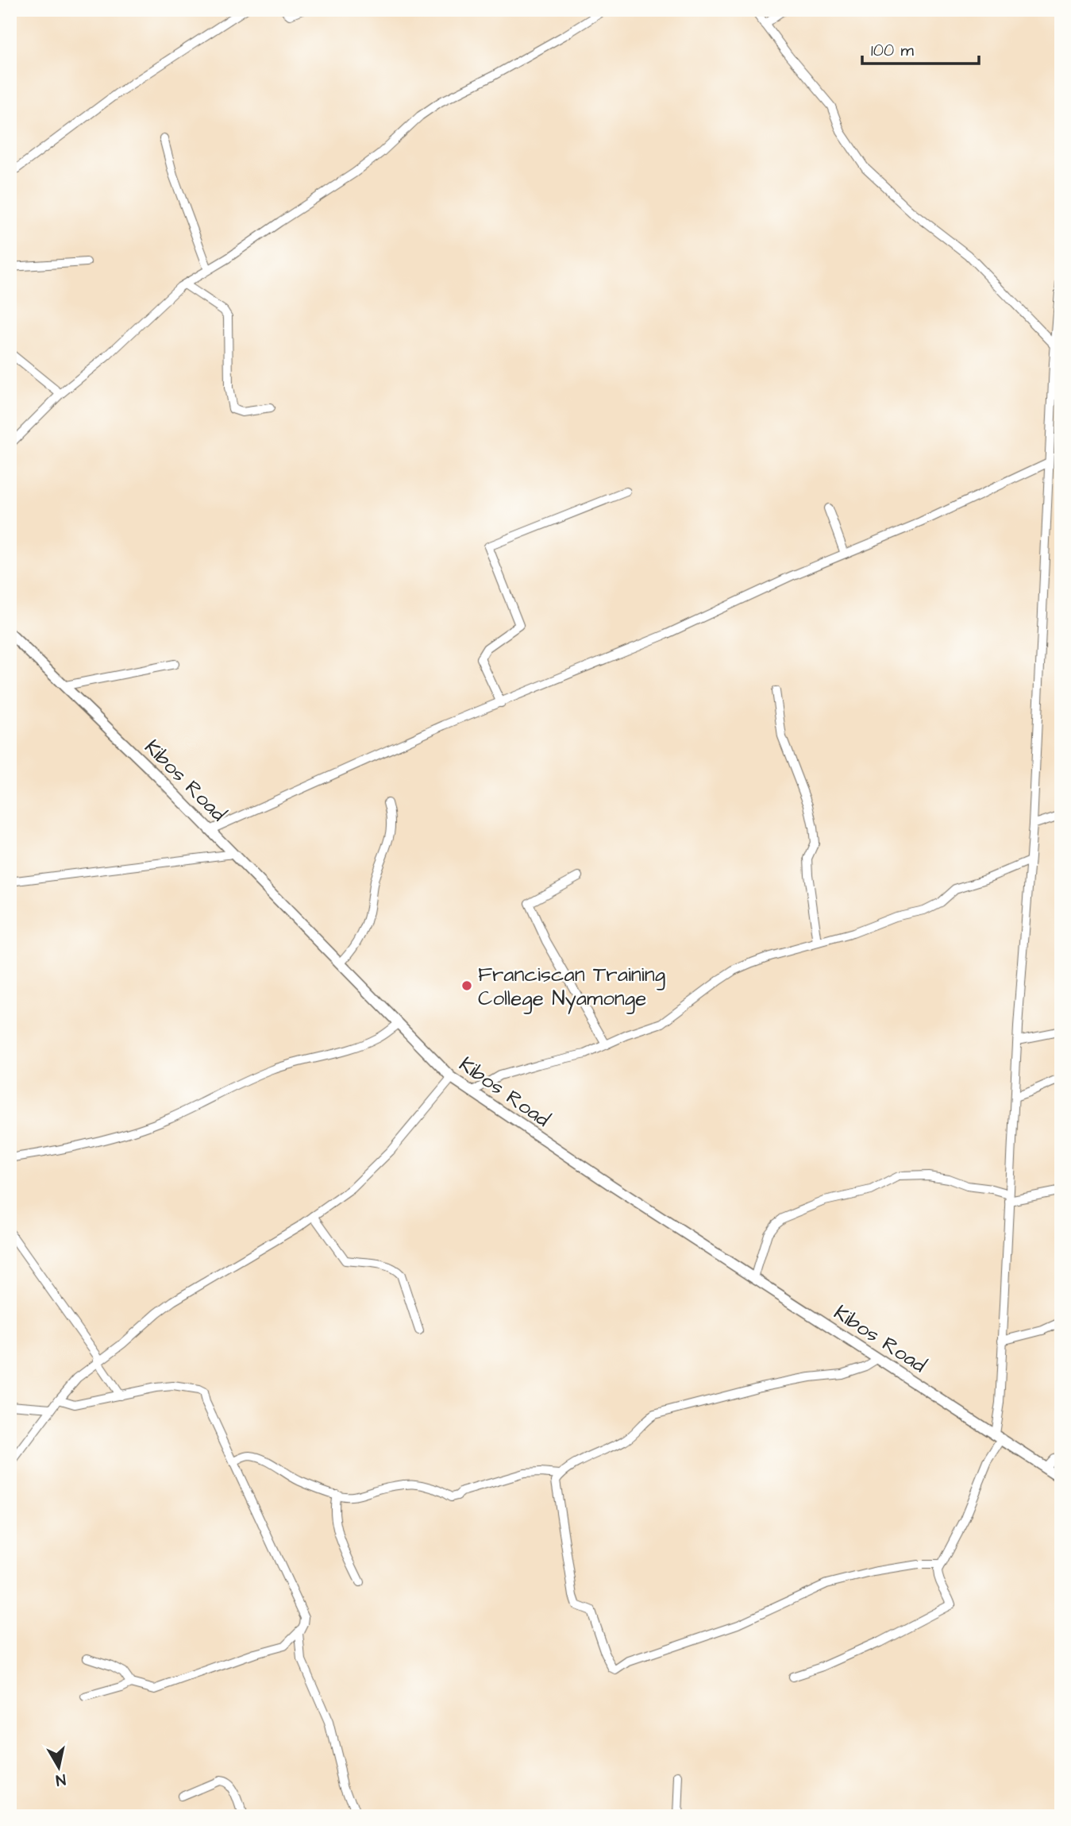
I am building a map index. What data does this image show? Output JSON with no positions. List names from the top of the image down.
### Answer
{
  "streets": {
    "main road": ["Kibos Road"]
  },
  "places": ["Franciscan Training College Nyamonge"],
  "scale_bar": "100 m",
  "north": "bottom"
}
